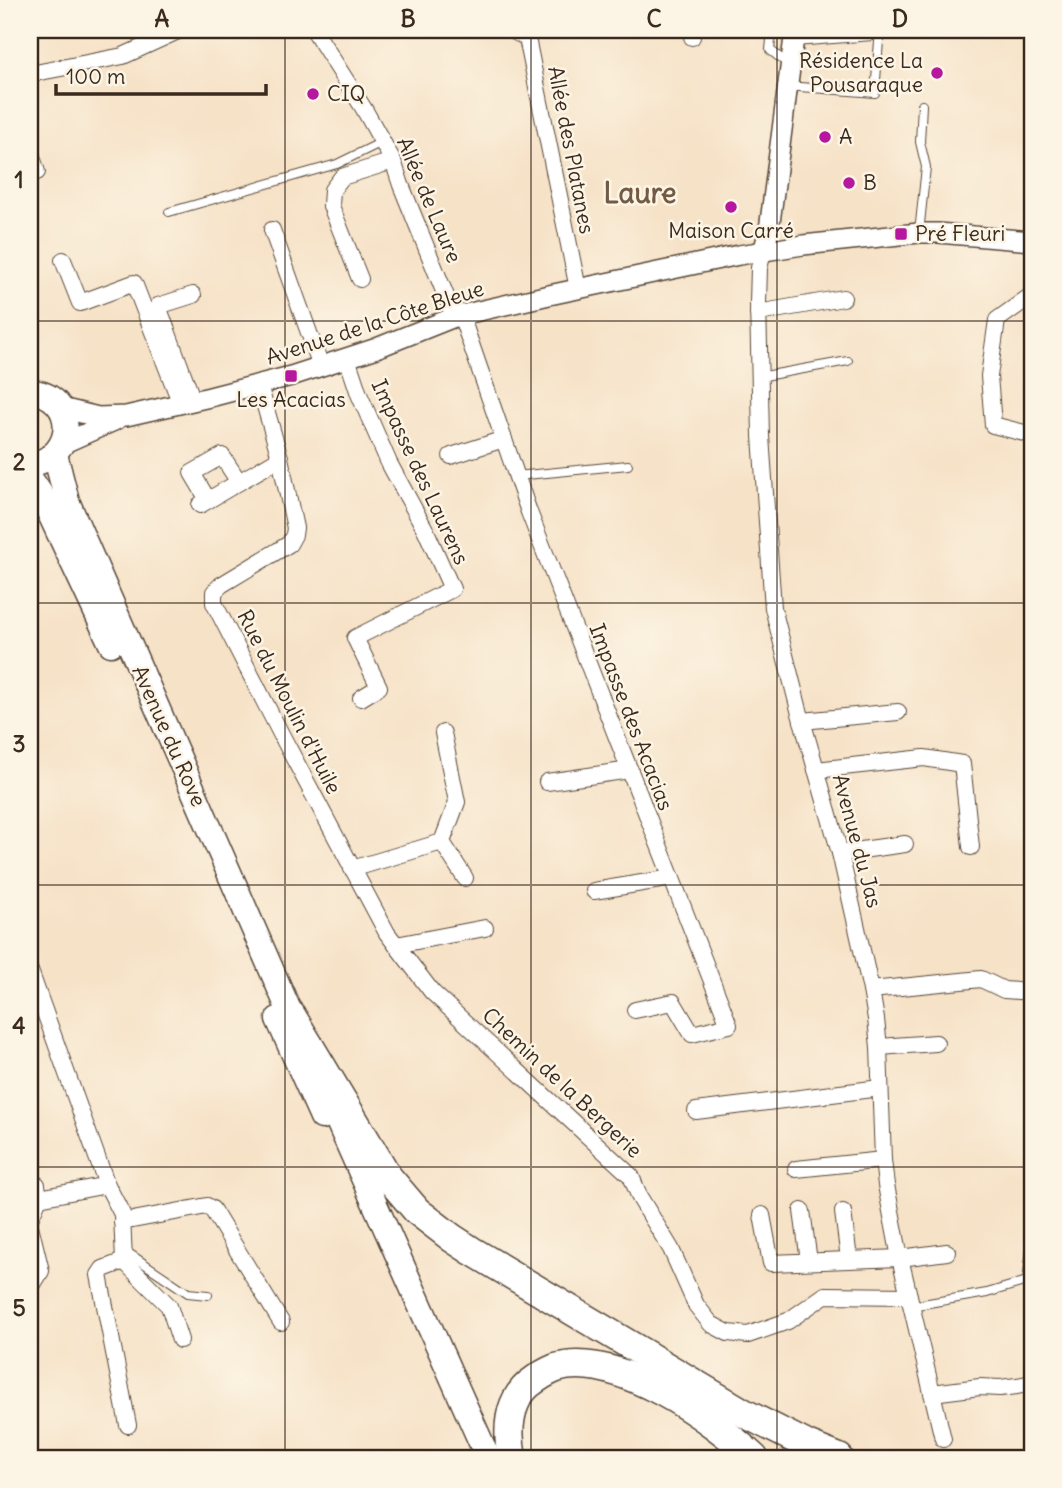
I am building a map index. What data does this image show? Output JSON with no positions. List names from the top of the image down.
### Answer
{
  "streets": {
    "main road": ["Avenue du Rove"],
    "street": [
      "Allée des Platanes",
      "Allée de Laure",
      "Avenue de la Côte Bleue",
      "Impasse des Laurens",
      "Rue du Moulin d'Huile",
      "Impasse des Acacias",
      "Avenue du Jas",
      "Chemin de la Bergerie"
    ]
  },
  "crossings": [
    ["Allée des Platanes", "Avenue de la Côte Bleue"],
    ["Allée de Laure", "Avenue de la Côte Bleue"],
    ["Allée de Laure", "Impasse des Acacias"],
    ["Avenue de la Côte Bleue", "Impasse des Laurens"],
    ["Avenue de la Côte Bleue", "Rue du Moulin d'Huile"],
    ["Avenue de la Côte Bleue", "Impasse des Acacias"],
    ["Avenue de la Côte Bleue", "Avenue du Rove"],
    ["Avenue de la Côte Bleue", "Avenue du Jas"],
    ["Rue du Moulin d'Huile", "Chemin de la Bergerie"],
    ["Avenue du Jas", "Chemin de la Bergerie"]
  ],
  "districts": ["Laure"],
  "places": {
    "other": [
      "Résidence La Pousaraque",
      "CIQ",
      "A",
      "B",
      "Maison Carré"
    ],
    "transit": ["Pré Fleuri", "Les Acacias"]
  },
  "scale_bar": "100 m",
  "grid": {
    "columns": [
      "A",
      "B",
      "C",
      "D"
    ],
    "rows": [
      "1",
      "2",
      "3",
      "4",
      "5"
    ]
  }
}
